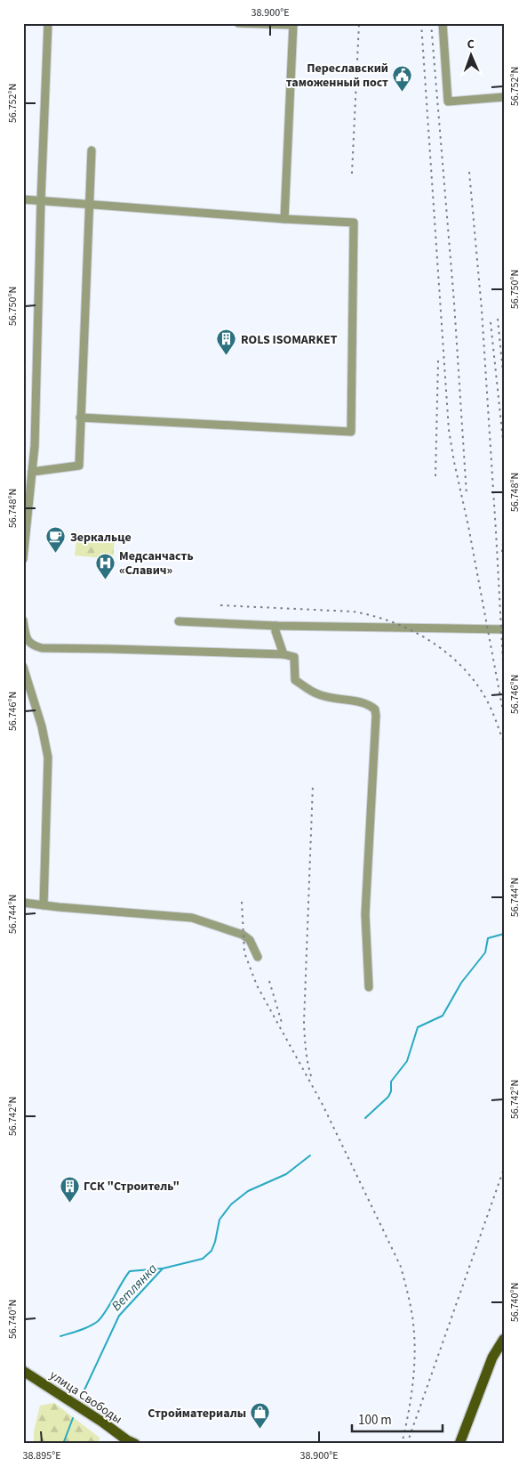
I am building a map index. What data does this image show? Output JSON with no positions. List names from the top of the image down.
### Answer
{
  "streets": {
    "main road": ["улица Свободы"]
  },
  "water": ["Ветлянка"],
  "places": {
    "public building": ["Переславский таможенный пост"],
    "building": ["ROLS ISOMARKET", "ГСК \"Строитель\""],
    "cafe": ["Зеркальце"],
    "hospital": ["Медсанчасть «Славич»"],
    "shop": ["Стройматериалы"]
  },
  "scale_bar": "100 m",
  "north": "top",
  "coordinates": [
    "38.900°E",
    "56.752°N",
    "56.750°N",
    "56.748°N",
    "56.746°N",
    "56.744°N",
    "56.742°N",
    "56.740°N",
    "38.895°E"
  ]
}
